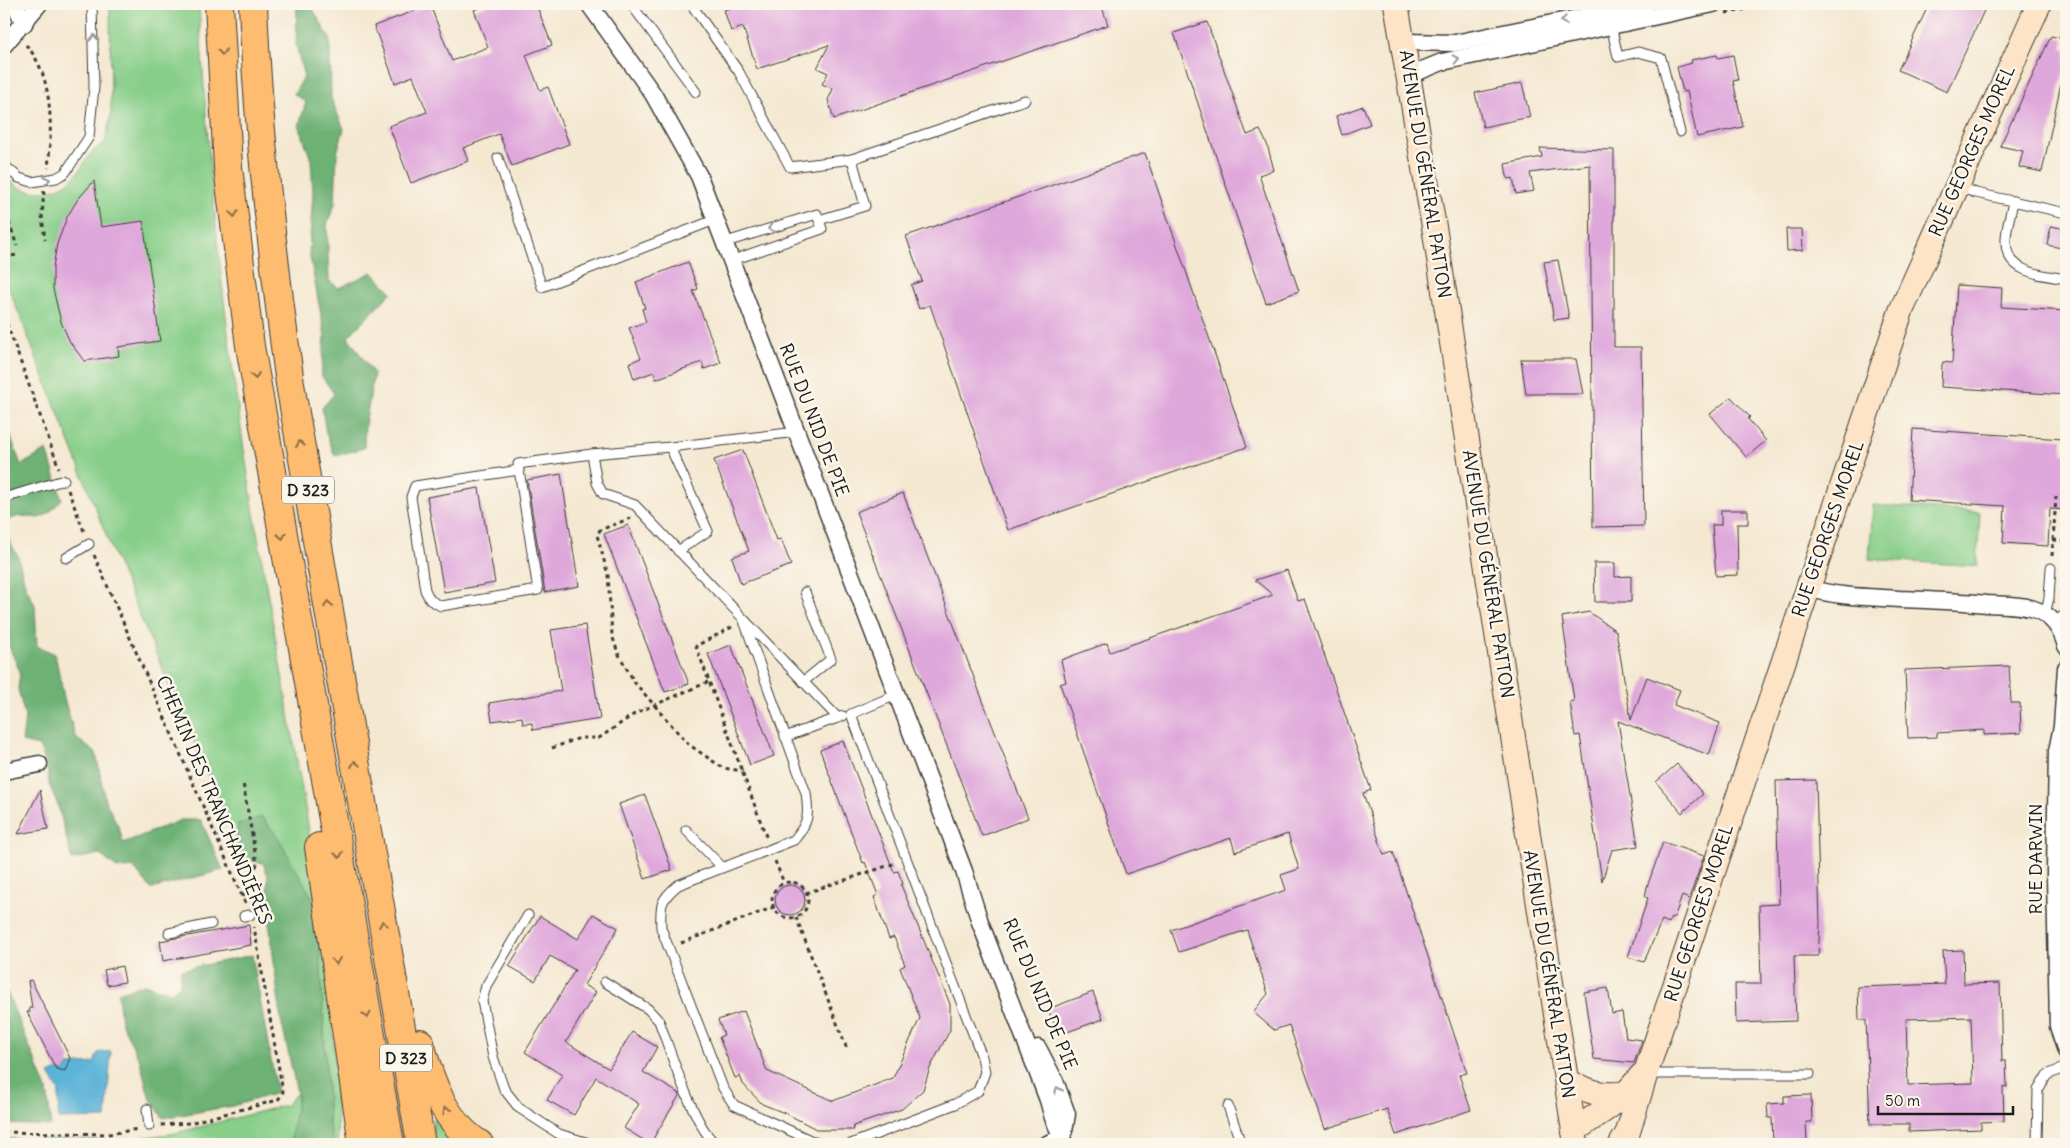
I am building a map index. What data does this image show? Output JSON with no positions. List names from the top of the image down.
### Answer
{
  "streets": {
    "highway": ["D 323"],
    "street": [
      "RUE GEORGES MOREL",
      "AVENUE DU GÉNÉRAL PATTON",
      "RUE DU NID DE PIE",
      "RUE DARWIN"
    ],
    "path": ["CHEMIN DES TRANCHANDIÈRES"]
  },
  "crossings": [
    ["RUE GEORGES MOREL", "AVENUE DU GÉNÉRAL PATTON"]
  ],
  "scale_bar": "50 m"
}
